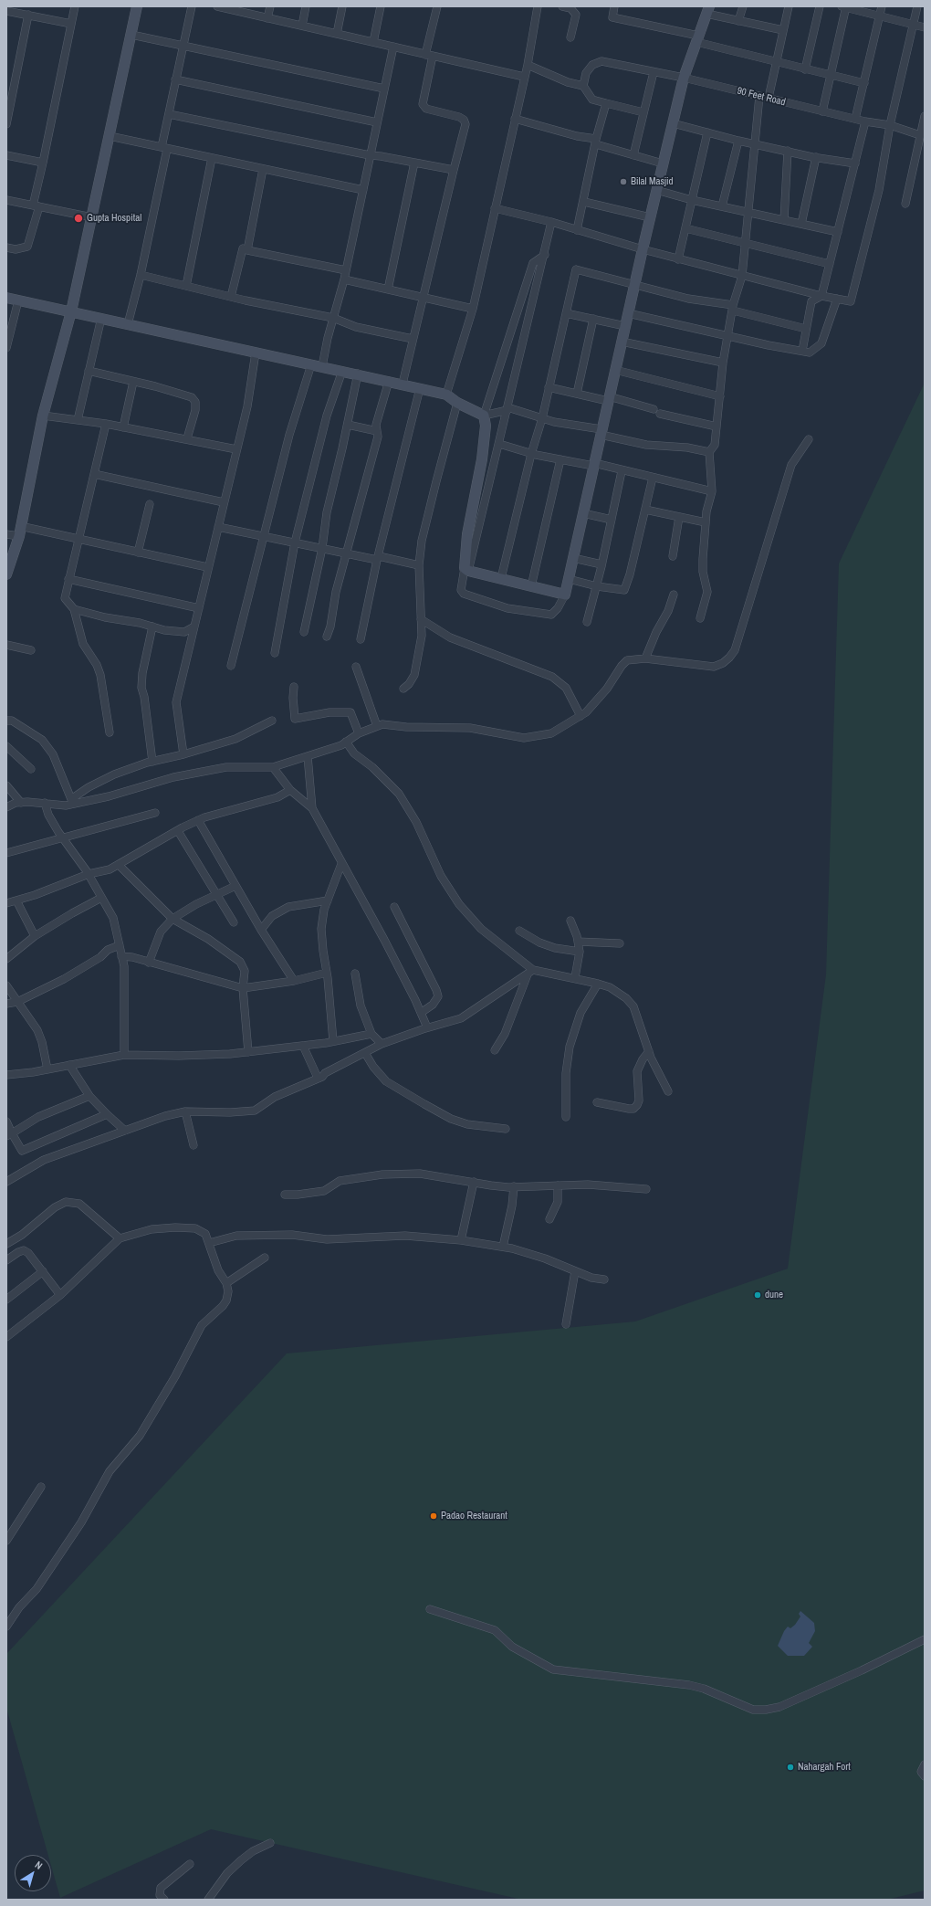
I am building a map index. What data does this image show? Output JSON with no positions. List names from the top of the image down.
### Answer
{
  "streets": {
    "street": ["90 Feet Road"]
  },
  "places": [
    "Bilal Masjid",
    "Gupta Hospital",
    "dune",
    "Padao Restaurant",
    "Nahargah Fort"
  ],
  "north": "top right"
}
